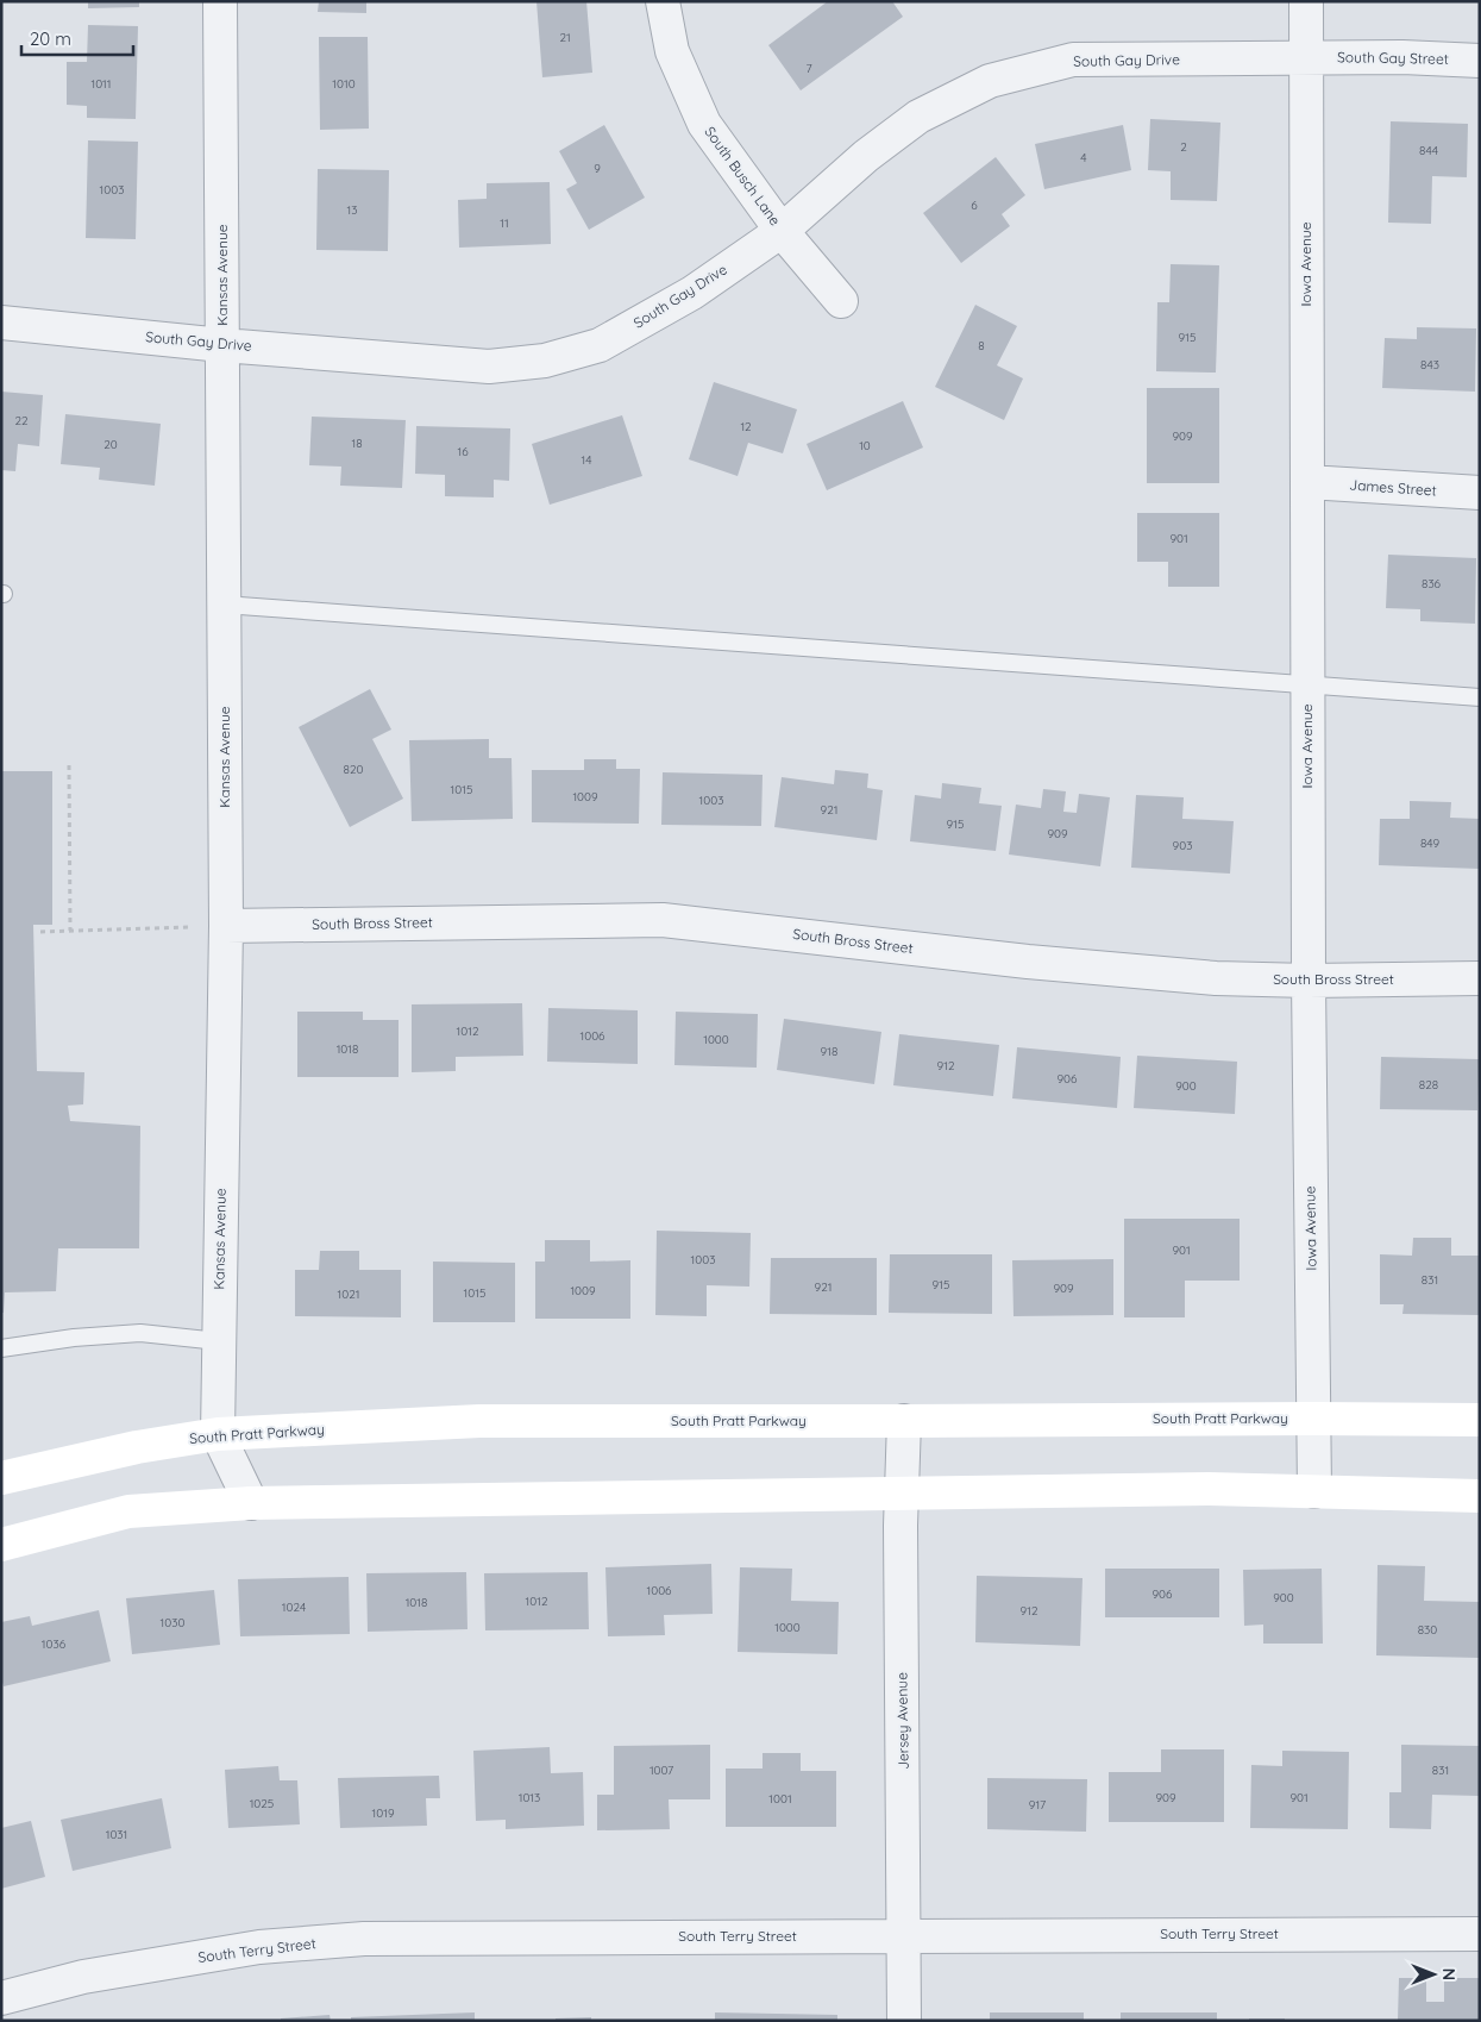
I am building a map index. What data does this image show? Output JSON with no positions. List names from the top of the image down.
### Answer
{
  "streets": {
    "street": [
      "South Gay Street",
      "South Gay Drive",
      "South Busch Lane",
      "Iowa Avenue",
      "Kansas Avenue",
      "James Street",
      "South Bross Street",
      "South Pratt Parkway",
      "Jersey Avenue",
      "South Terry Street"
    ]
  },
  "crossings": [
    ["South Gay Street", "South Gay Drive"],
    ["South Gay Street", "Iowa Avenue"],
    ["South Gay Drive", "South Busch Lane"],
    ["South Gay Drive", "Iowa Avenue"],
    ["South Gay Drive", "Kansas Avenue"],
    ["Iowa Avenue", "James Street"],
    ["Iowa Avenue", "South Bross Street"],
    ["Iowa Avenue", "South Pratt Parkway"],
    ["Kansas Avenue", "South Bross Street"],
    ["Kansas Avenue", "South Pratt Parkway"],
    ["South Pratt Parkway", "Jersey Avenue"],
    ["Jersey Avenue", "South Terry Street"]
  ],
  "house_numbers": [
    "21",
    "7",
    "1011",
    "1010",
    "2",
    "844",
    "4",
    "9",
    "1003",
    "6",
    "13",
    "11",
    "915",
    "8",
    "843",
    "22",
    "12",
    "909",
    "18",
    "20",
    "10",
    "16",
    "14",
    "901",
    "836",
    "820",
    "1015",
    "1009",
    "1003",
    "921",
    "915",
    "909",
    "849",
    "903",
    "1012",
    "1006",
    "1000",
    "1018",
    "918",
    "912",
    "906",
    "828",
    "900",
    "901",
    "1003",
    "831",
    "915",
    "921",
    "909",
    "1009",
    "1015",
    "1021",
    "1006",
    "906",
    "900",
    "1012",
    "1018",
    "1024",
    "912",
    "1030",
    "1000",
    "830",
    "1036",
    "1007",
    "831",
    "1013",
    "909",
    "901",
    "1001",
    "1025",
    "917",
    "1019",
    "1031"
  ],
  "scale_bar": "20 m",
  "north": "right"
}
